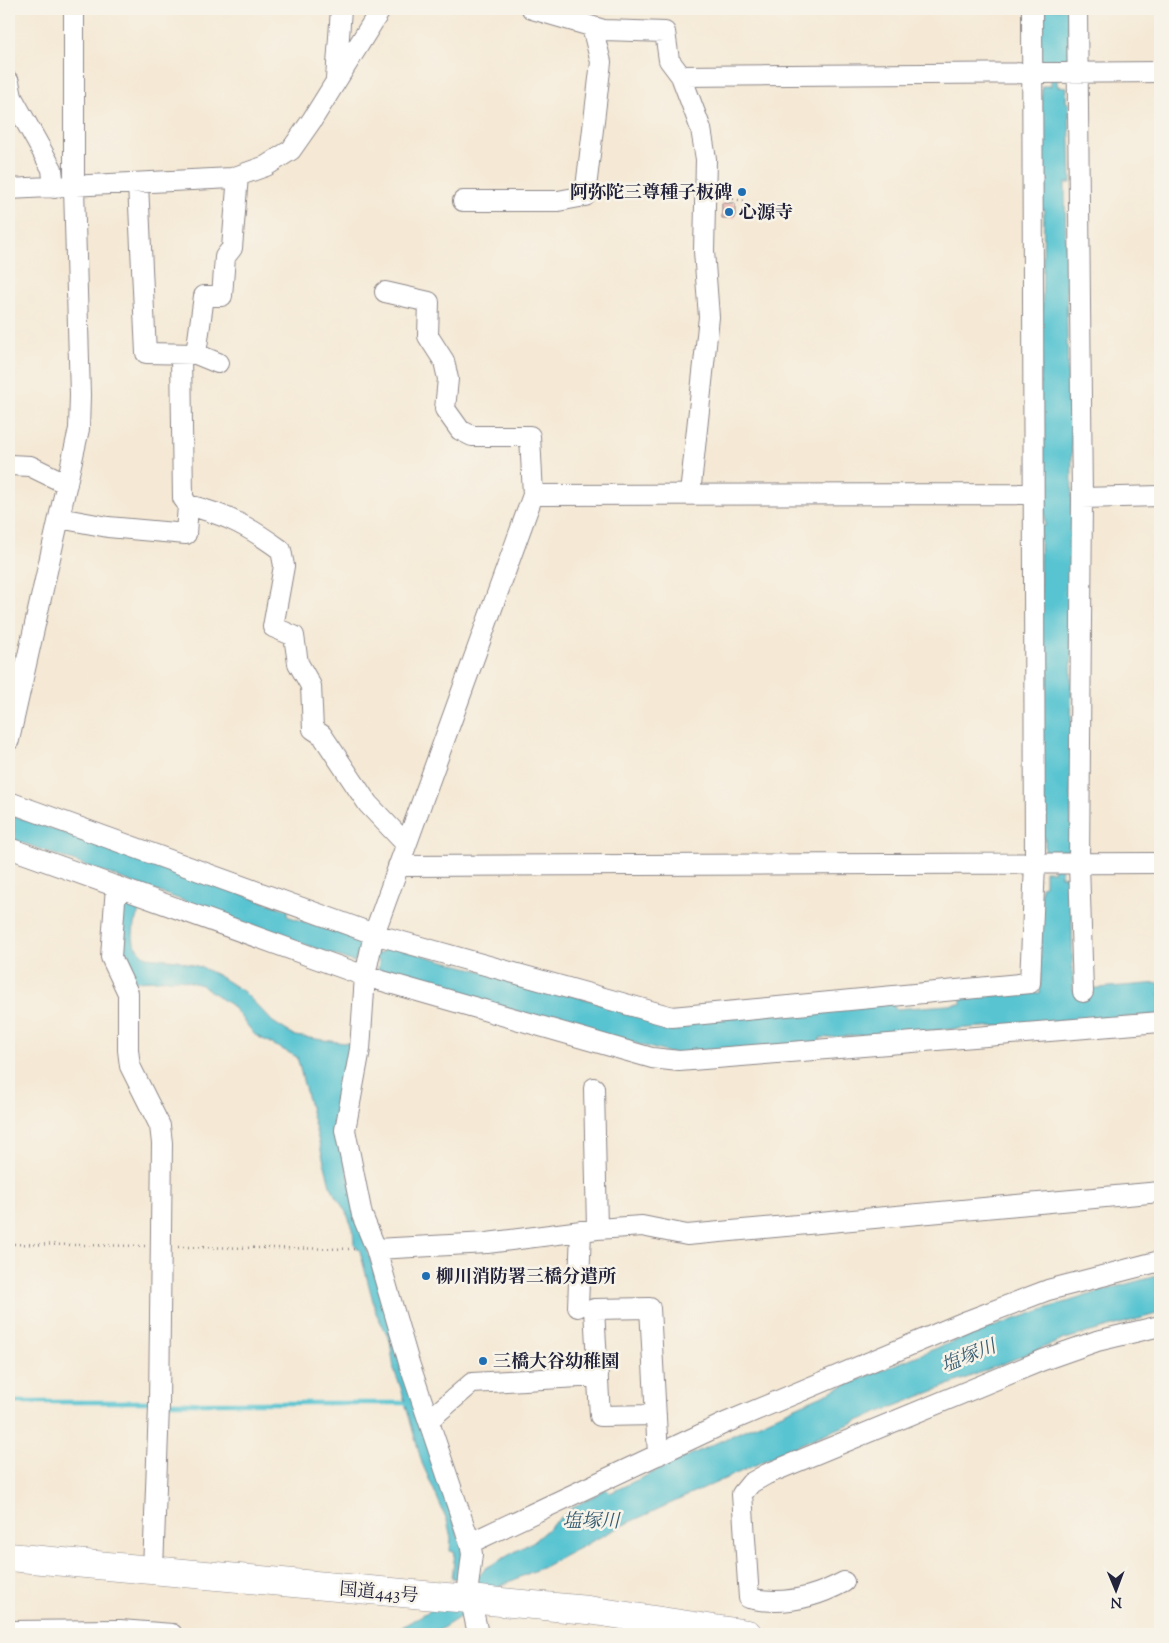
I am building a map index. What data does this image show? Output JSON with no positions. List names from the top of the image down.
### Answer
{
  "streets": {
    "highway": ["国道443号"]
  },
  "water": ["塩塚川"],
  "places": [
    "阿弥陀三尊種子板碑",
    "心源寺",
    "柳川消防署三橋分遣所",
    "三橋大谷幼稚園"
  ],
  "north": "bottom"
}
